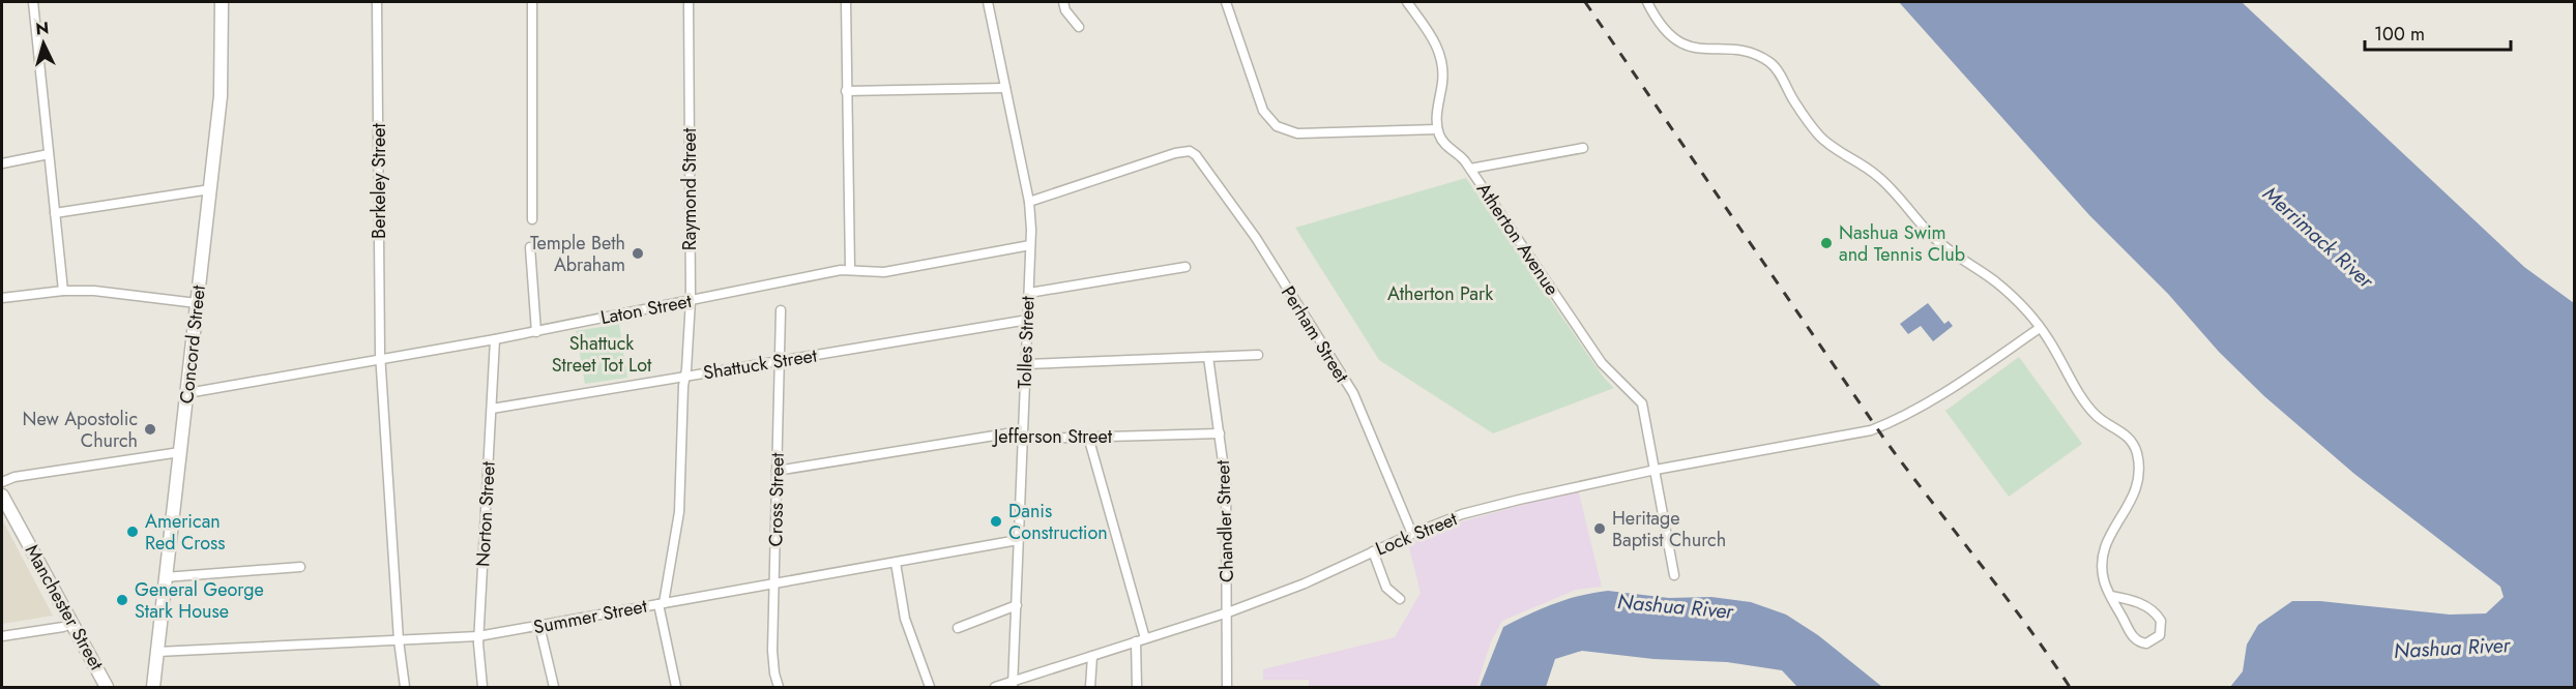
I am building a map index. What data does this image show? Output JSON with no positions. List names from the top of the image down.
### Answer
{
  "streets": {
    "main road": ["Concord Street", "Manchester Street"],
    "street": [
      "Berkeley Street",
      "Raymond Street",
      "Atherton Avenue",
      "Laton Street",
      "Perham Street",
      "Tolles Street",
      "Shattuck Street",
      "Jefferson Street",
      "Cross Street",
      "Norton Street",
      "Chandler Street",
      "Lock Street",
      "Summer Street"
    ]
  },
  "crossings": [
    ["Berkeley Street", "Laton Street"],
    ["Berkeley Street", "Summer Street"],
    ["Raymond Street", "Laton Street"],
    ["Raymond Street", "Shattuck Street"],
    ["Raymond Street", "Summer Street"],
    ["Atherton Avenue", "Lock Street"],
    ["Laton Street", "Tolles Street"],
    ["Laton Street", "Concord Street"],
    ["Laton Street", "Norton Street"],
    ["Perham Street", "Tolles Street"],
    ["Perham Street", "Lock Street"],
    ["Tolles Street", "Shattuck Street"],
    ["Tolles Street", "Jefferson Street"],
    ["Tolles Street", "Lock Street"],
    ["Tolles Street", "Summer Street"],
    ["Concord Street", "Summer Street"],
    ["Shattuck Street", "Cross Street"],
    ["Shattuck Street", "Norton Street"],
    ["Jefferson Street", "Cross Street"],
    ["Jefferson Street", "Chandler Street"],
    ["Cross Street", "Summer Street"],
    ["Norton Street", "Summer Street"],
    ["Chandler Street", "Lock Street"]
  ],
  "water": ["Merrimack River", "Nashua River"],
  "parks": ["Atherton Park", "Shattuck Street Tot Lot"],
  "places": [
    "Nashua Swim and Tennis Club",
    "Temple Beth Abraham",
    "New Apostolic Church",
    "Danis Construction",
    "Heritage Baptist Church",
    "American Red Cross",
    "General George Stark House"
  ],
  "scale_bar": "100 m",
  "north": "top"
}
